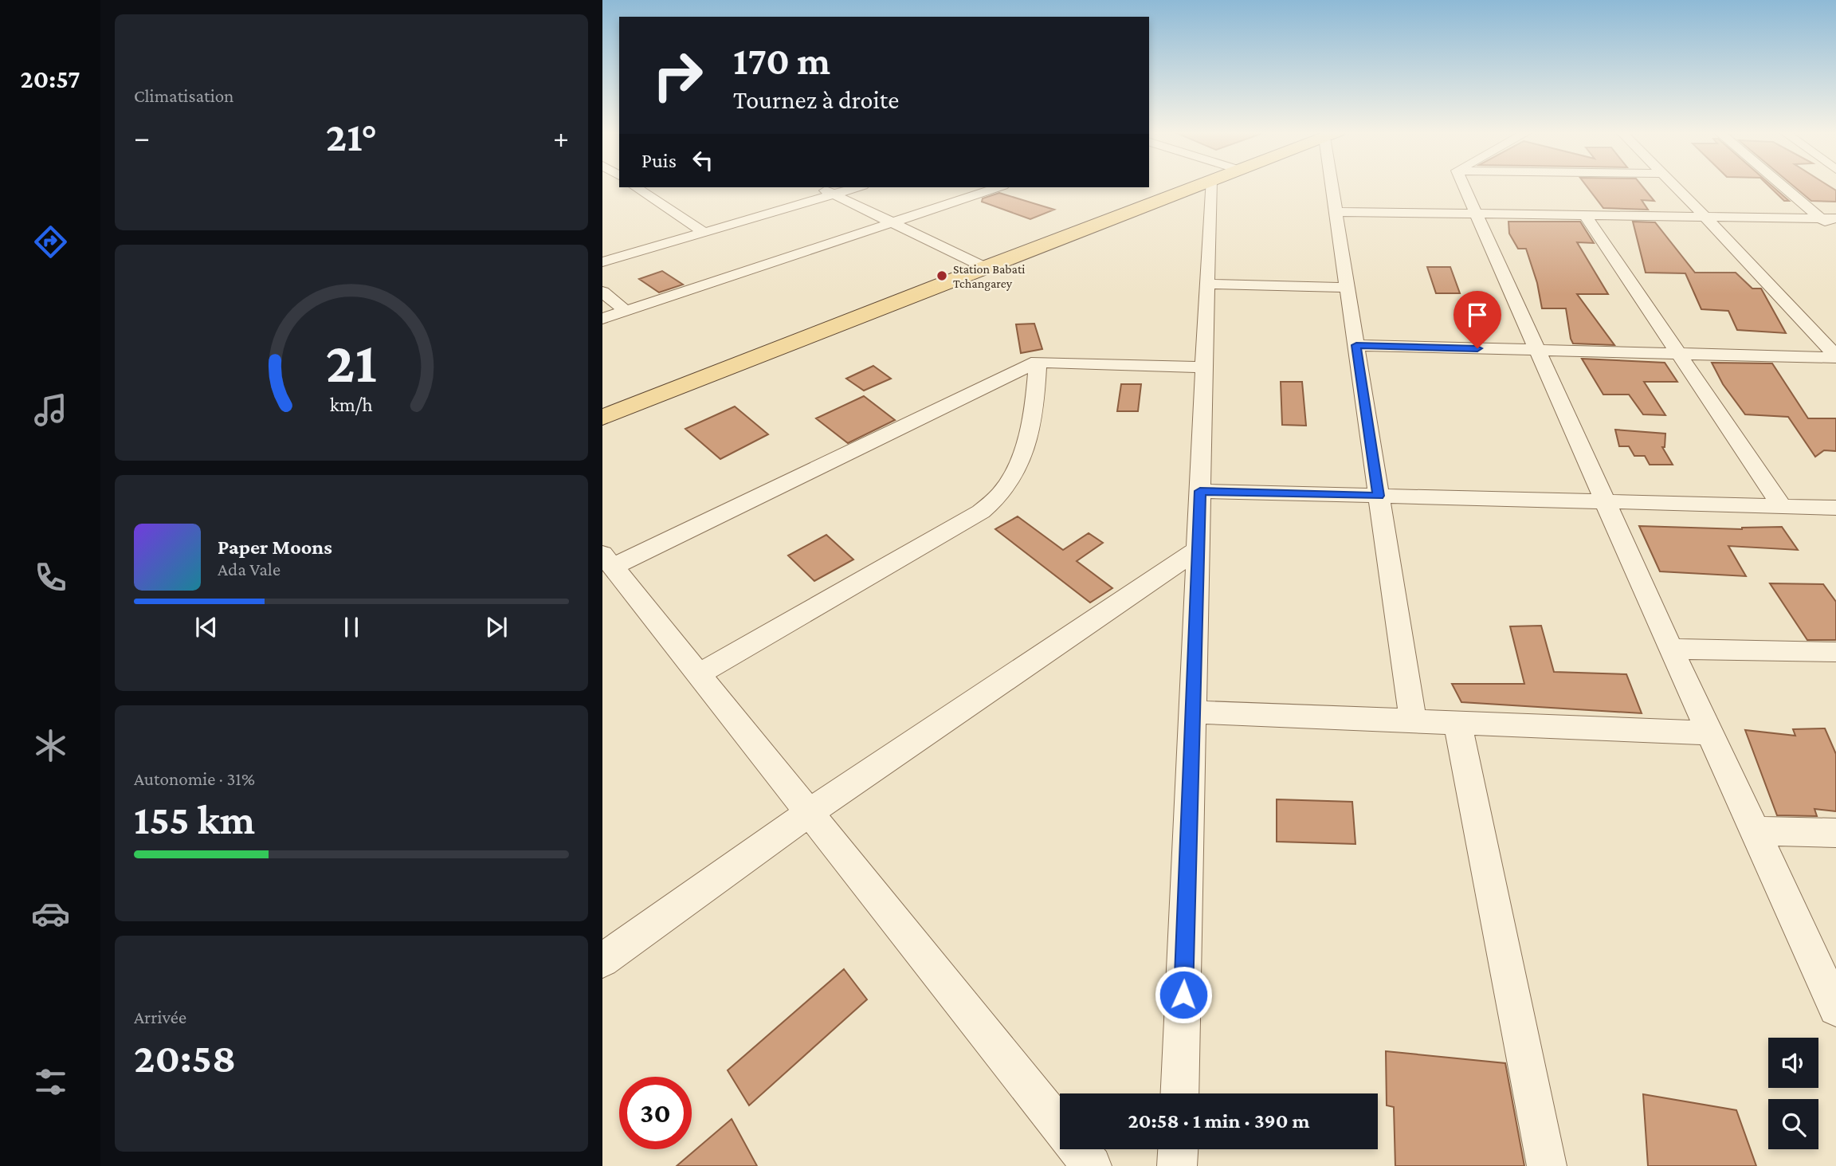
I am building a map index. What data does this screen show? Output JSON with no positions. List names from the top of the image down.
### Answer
{
  "places": ["Station Babati Tchangarey"],
  "page": {
    "tabs": "20:57",
    "tile": [
      "Climatisation",
      ["Autonomie · 31%", "155 km"],
      ["Arrivée", "20:58"]
    ],
    "turn": ["170 m", "Tournez à droite"],
    "heat": ["−", "21°", "+"],
    "then": "Puis",
    "song": ["Paper Moons", "Ada Vale"],
    "limit": "30",
    "trip": "20:58 · 1 min · 390 m",
    "gauge": ["21", "km/h"]
  }
}
